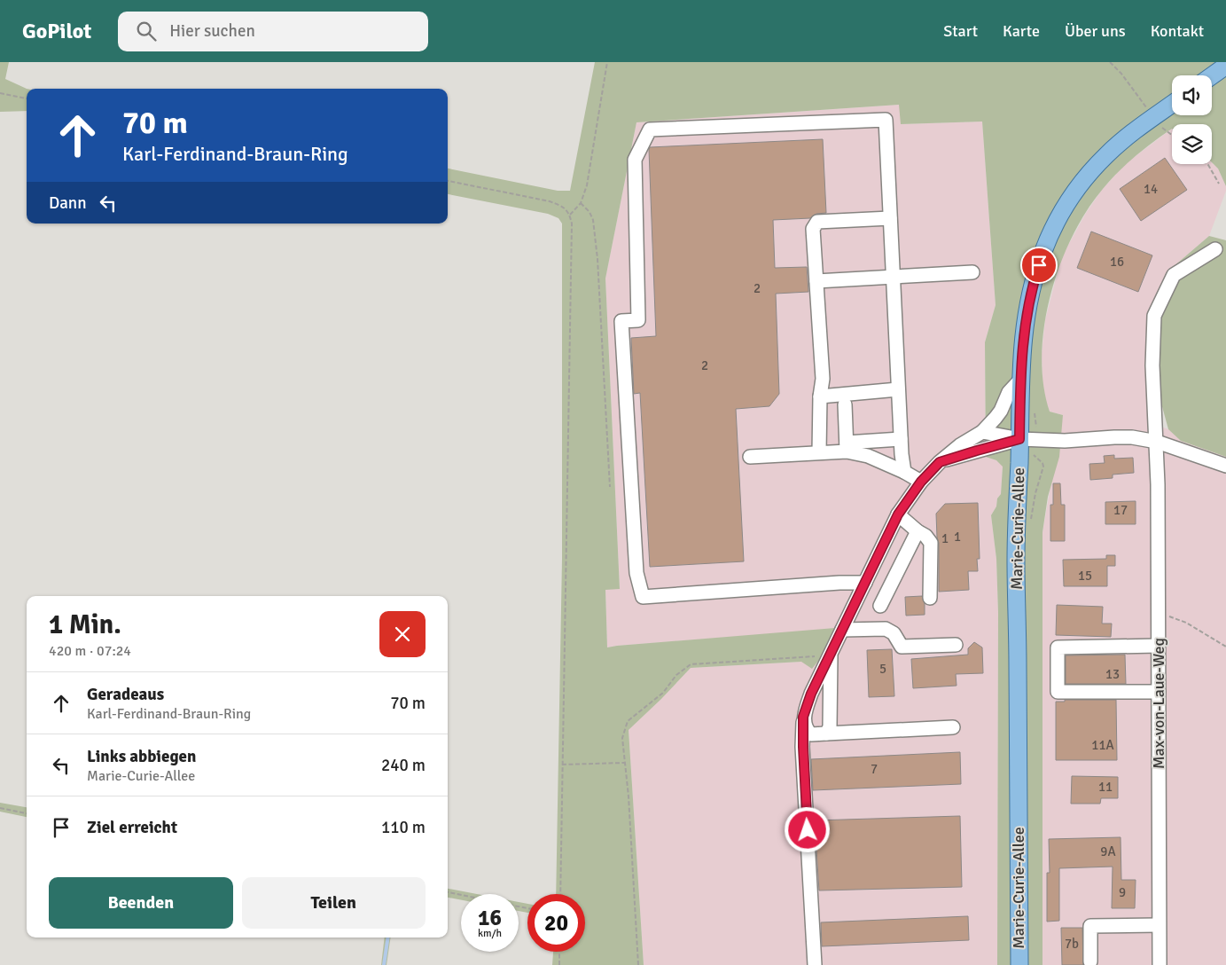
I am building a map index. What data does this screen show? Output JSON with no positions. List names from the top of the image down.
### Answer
{
  "streets": {
    "main road": ["Marie-Curie-Allee"],
    "street": ["Max-von-Laue-Weg"]
  },
  "house_numbers": [
    "14",
    "16",
    "2",
    "2",
    "17",
    "1",
    "1",
    "15",
    "5",
    "13",
    "11A",
    "7",
    "11",
    "9A",
    "9",
    "7b"
  ],
  "page": {
    "header": "GoPilot",
    "search": "Hier suchen",
    "nav": [
      "Start",
      "Karte",
      "Über uns",
      "Kontakt"
    ],
    "turn": ["70 m", "Karl-Ferdinand-Braun-Ring"],
    "then": "Dann",
    "heading": ["1 Min.", "420 m · 07:24"],
    "list": [
      {
        "name": "Geradeaus",
        "note": "Karl-Ferdinand-Braun-Ring",
        "value": "70 m"
      },
      {
        "name": "Links abbiegen",
        "note": "Marie-Curie-Allee",
        "value": "240 m"
      },
      {
        "name": "Ziel erreicht",
        "value": "110 m"
      }
    ],
    "buttons": ["Beenden", "Teilen"],
    "speed": "16 km/h",
    "limit": "20"
  }
}
